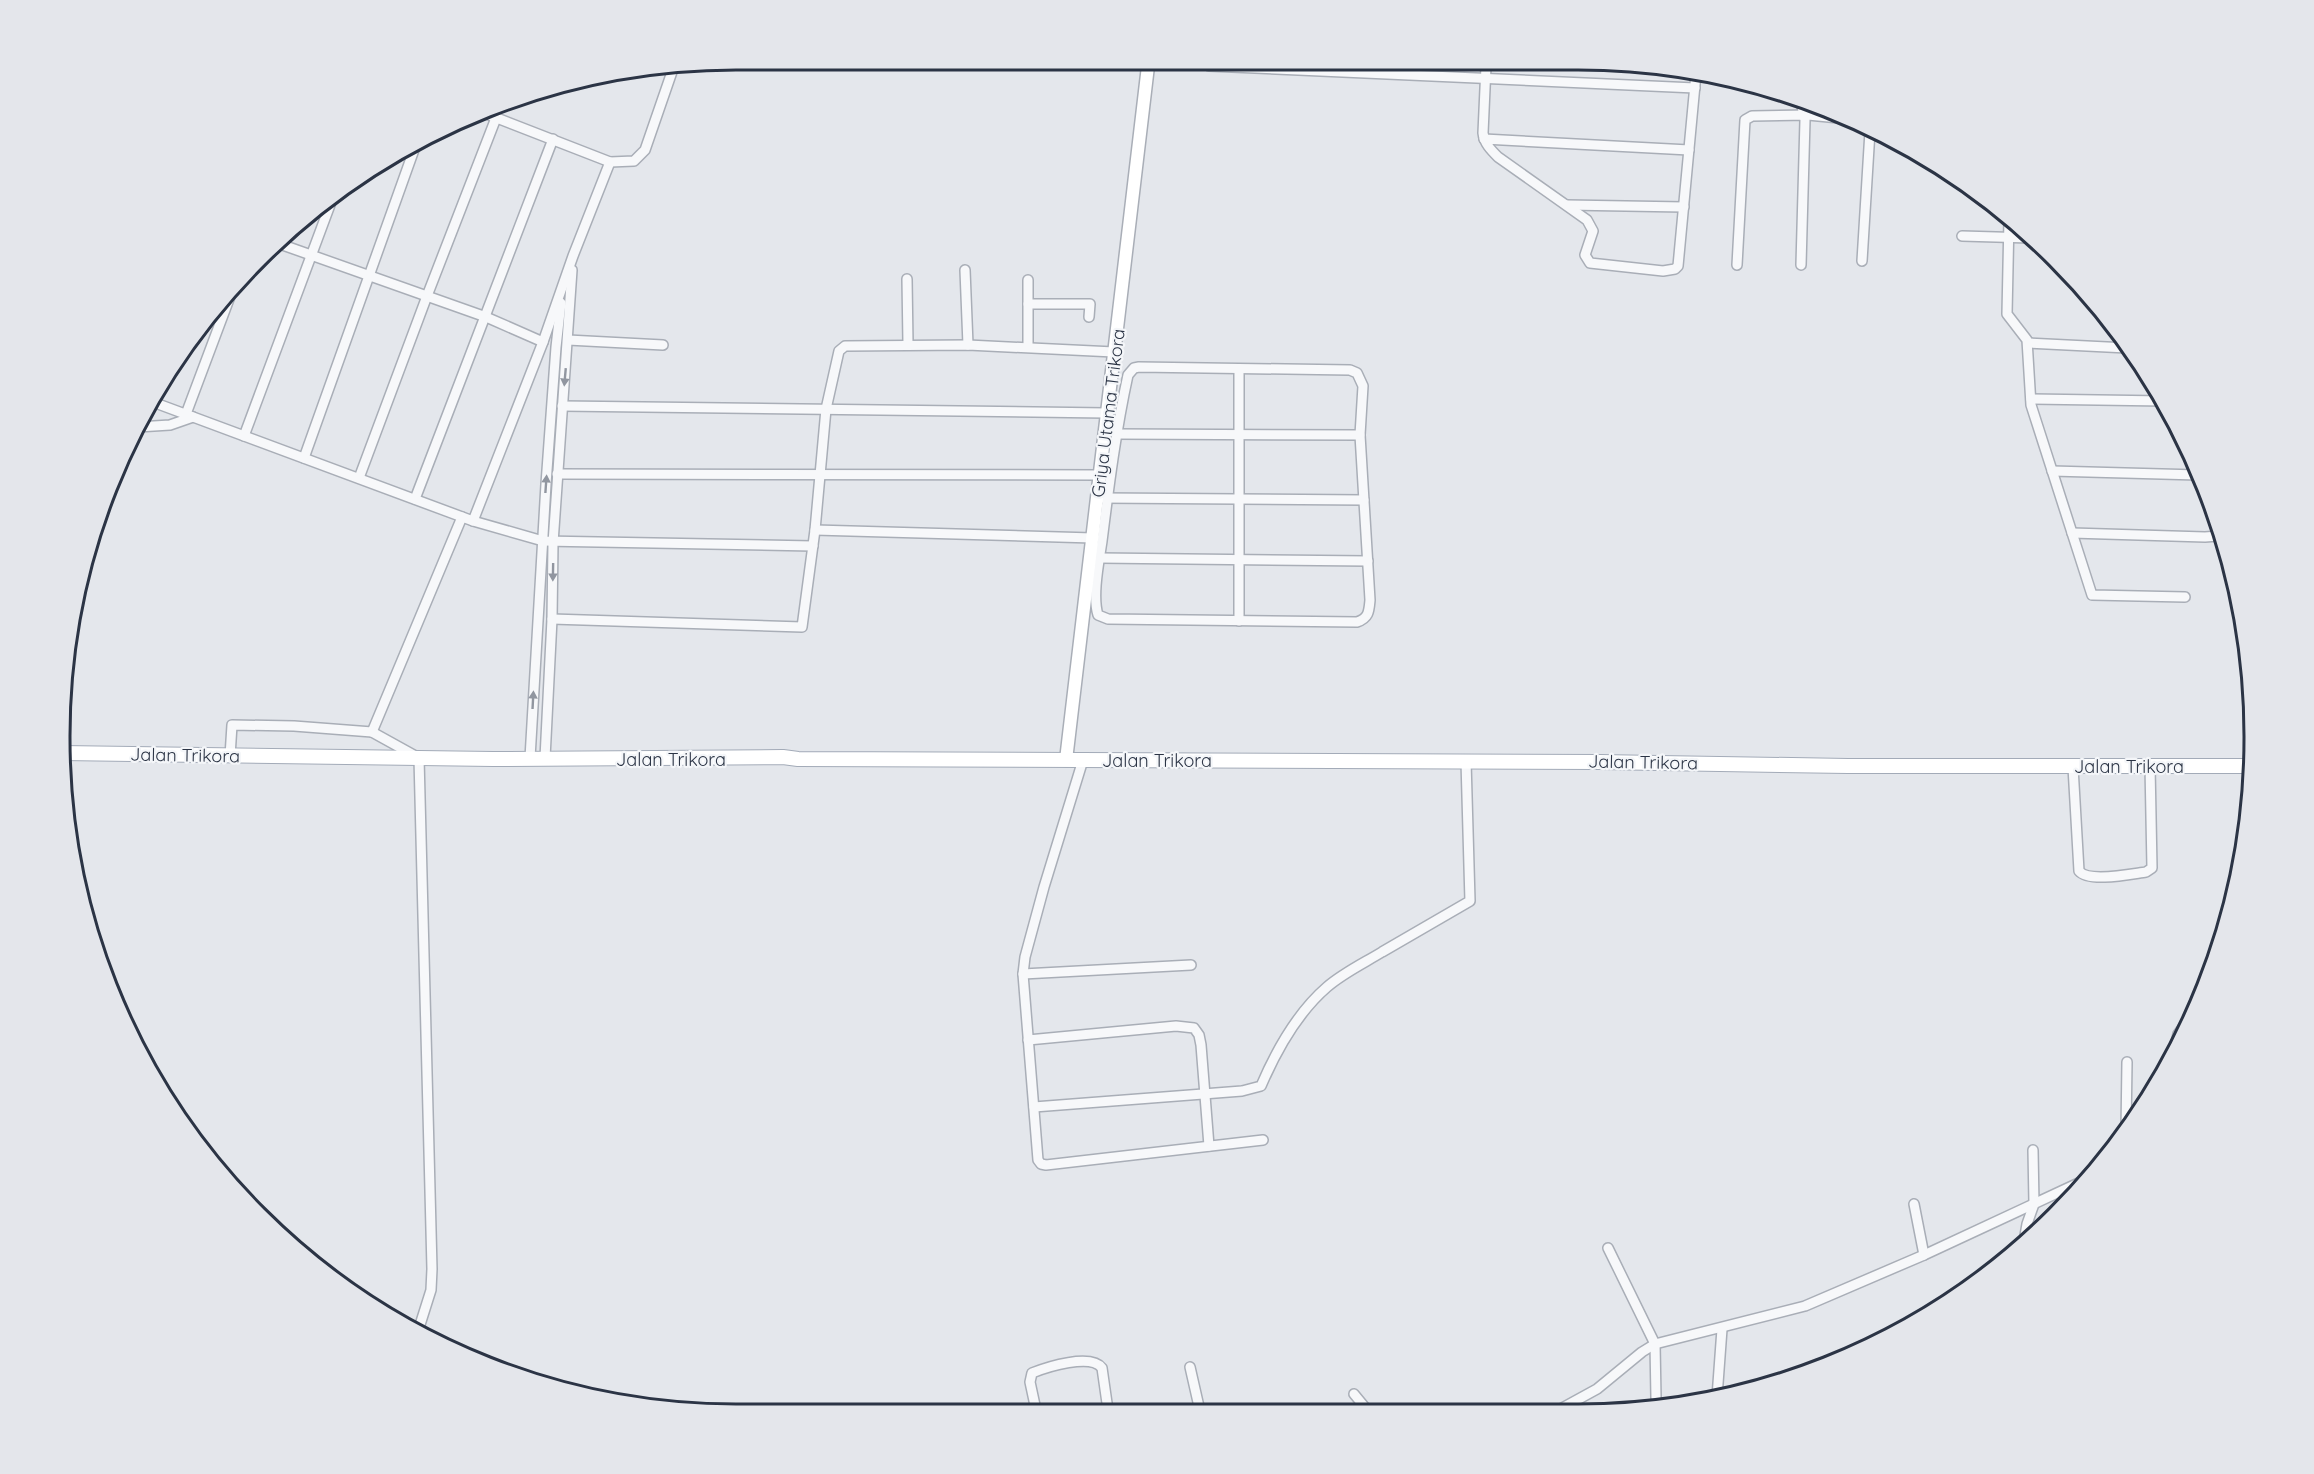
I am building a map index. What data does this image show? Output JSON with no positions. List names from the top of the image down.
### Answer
{
  "streets": {
    "main road": ["Jalan Trikora"],
    "street": ["Griya Utama Trikora"]
  },
  "crossings": [
    ["Griya Utama Trikora", "Jalan Trikora"]
  ]
}
